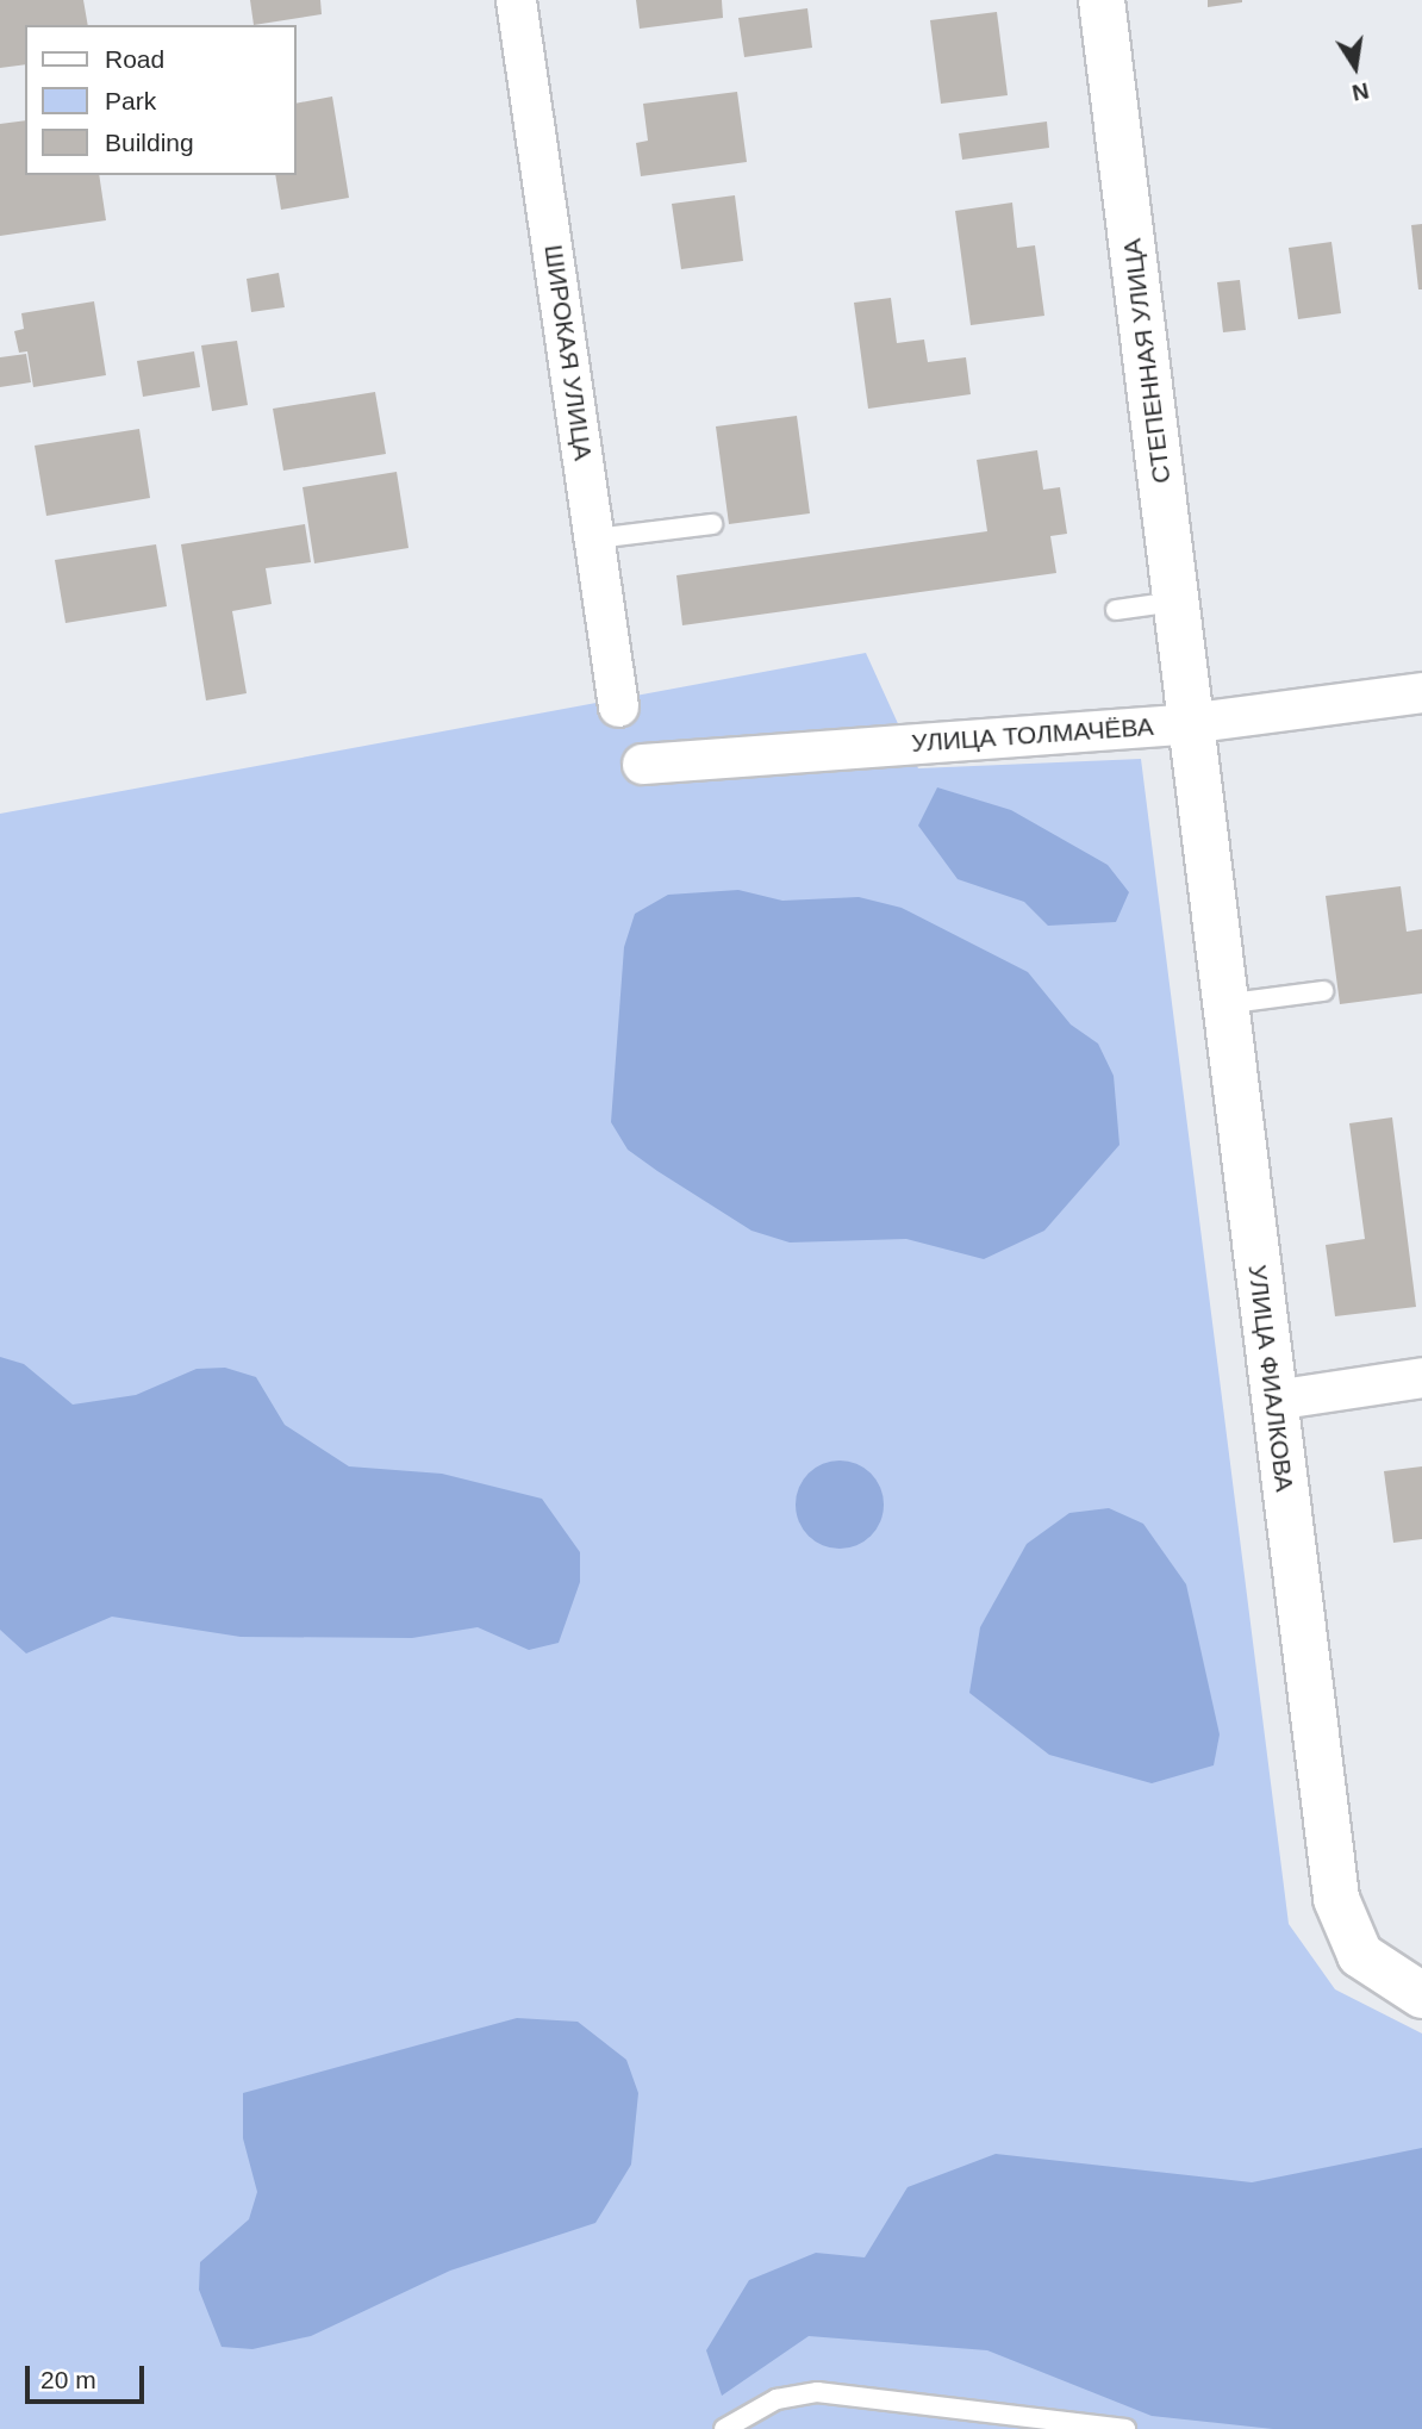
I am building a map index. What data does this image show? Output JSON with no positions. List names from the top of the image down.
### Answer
{
  "streets": {
    "street": [
      "ШИРОКАЯ УЛИЦА",
      "СТЕПЕННАЯ УЛИЦА",
      "УЛИЦА ТОЛМАЧЁВА",
      "УЛИЦА ФИАЛКОВА"
    ]
  },
  "crossings": [
    ["СТЕПЕННАЯ УЛИЦА", "УЛИЦА ТОЛМАЧЁВА"],
    ["СТЕПЕННАЯ УЛИЦА", "УЛИЦА ФИАЛКОВА"],
    ["УЛИЦА ТОЛМАЧЁВА", "УЛИЦА ФИАЛКОВА"]
  ],
  "legend": ["Road", "Park", "Building"],
  "scale_bar": "20 m",
  "north": "bottom"
}
